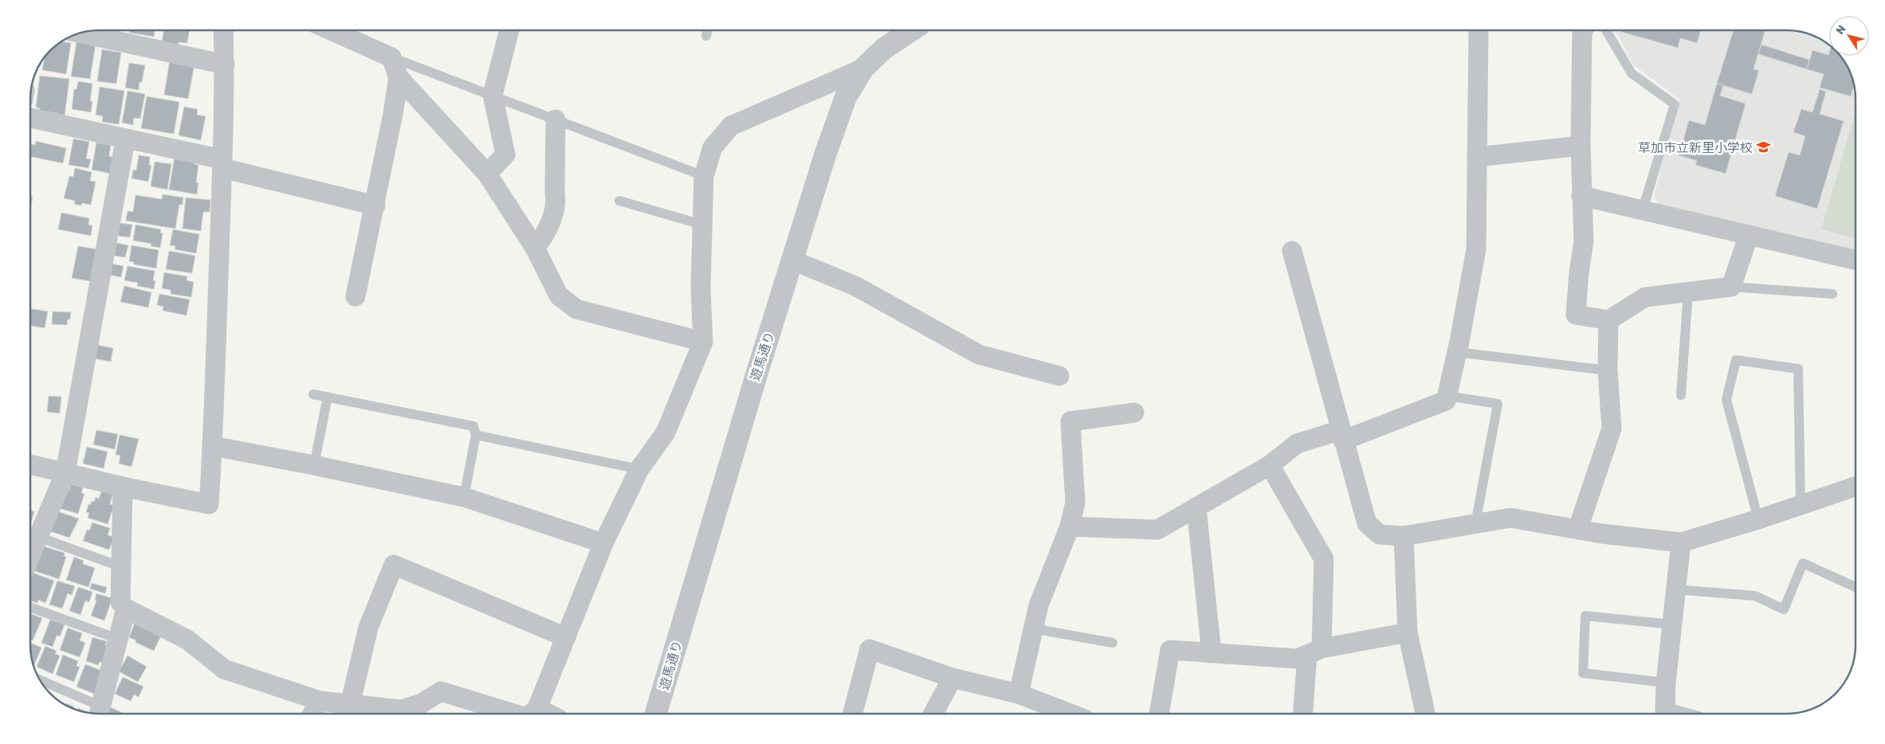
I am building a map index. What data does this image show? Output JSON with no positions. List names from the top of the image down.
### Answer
{
  "streets": {
    "street": ["遊馬通り"]
  },
  "places": {
    "school or university": ["草加市立新里小学校"]
  },
  "north": "top left"
}
